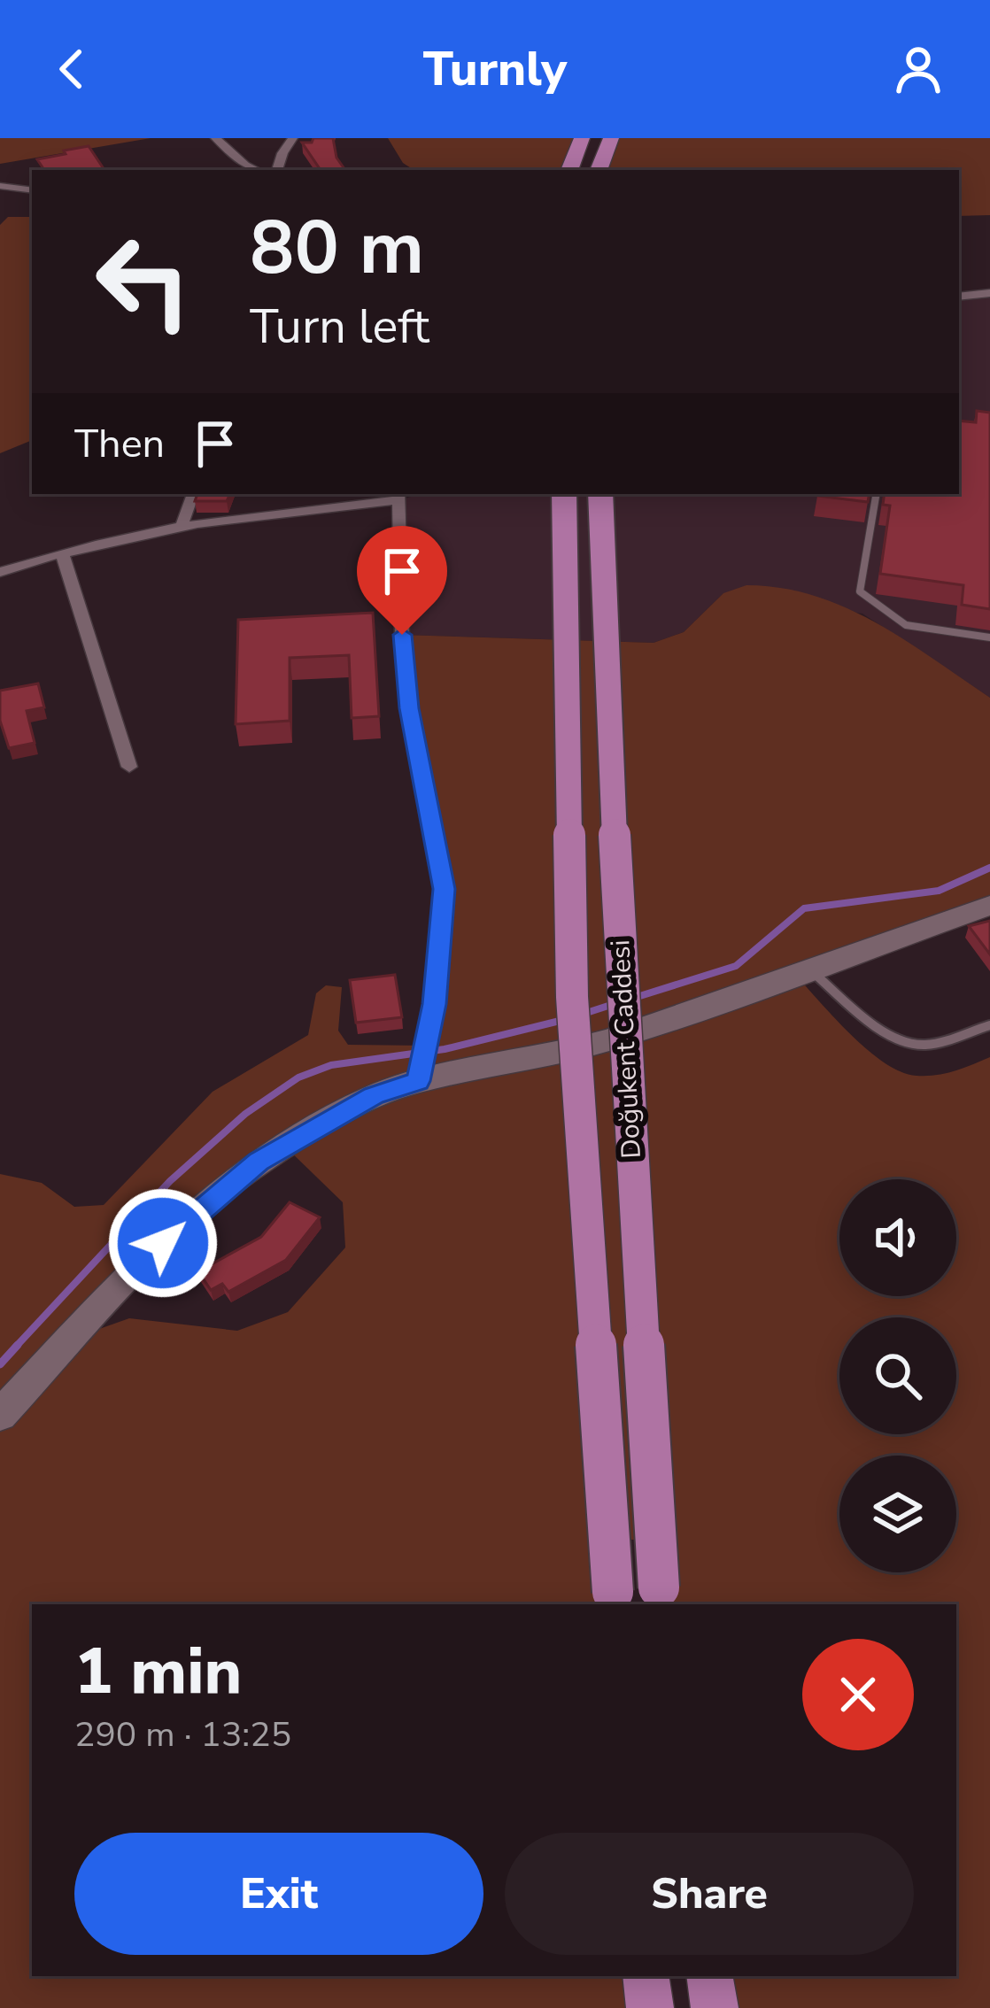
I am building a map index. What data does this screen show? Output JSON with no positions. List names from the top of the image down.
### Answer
{
  "streets": {
    "main road": ["Doğukent Caddesi"]
  },
  "page": {
    "header": "Turnly",
    "turn": ["80 m", "Turn left"],
    "then": "Then",
    "heading": ["1 min", "290 m · 13:25"],
    "buttons": ["Exit", "Share"]
  }
}
